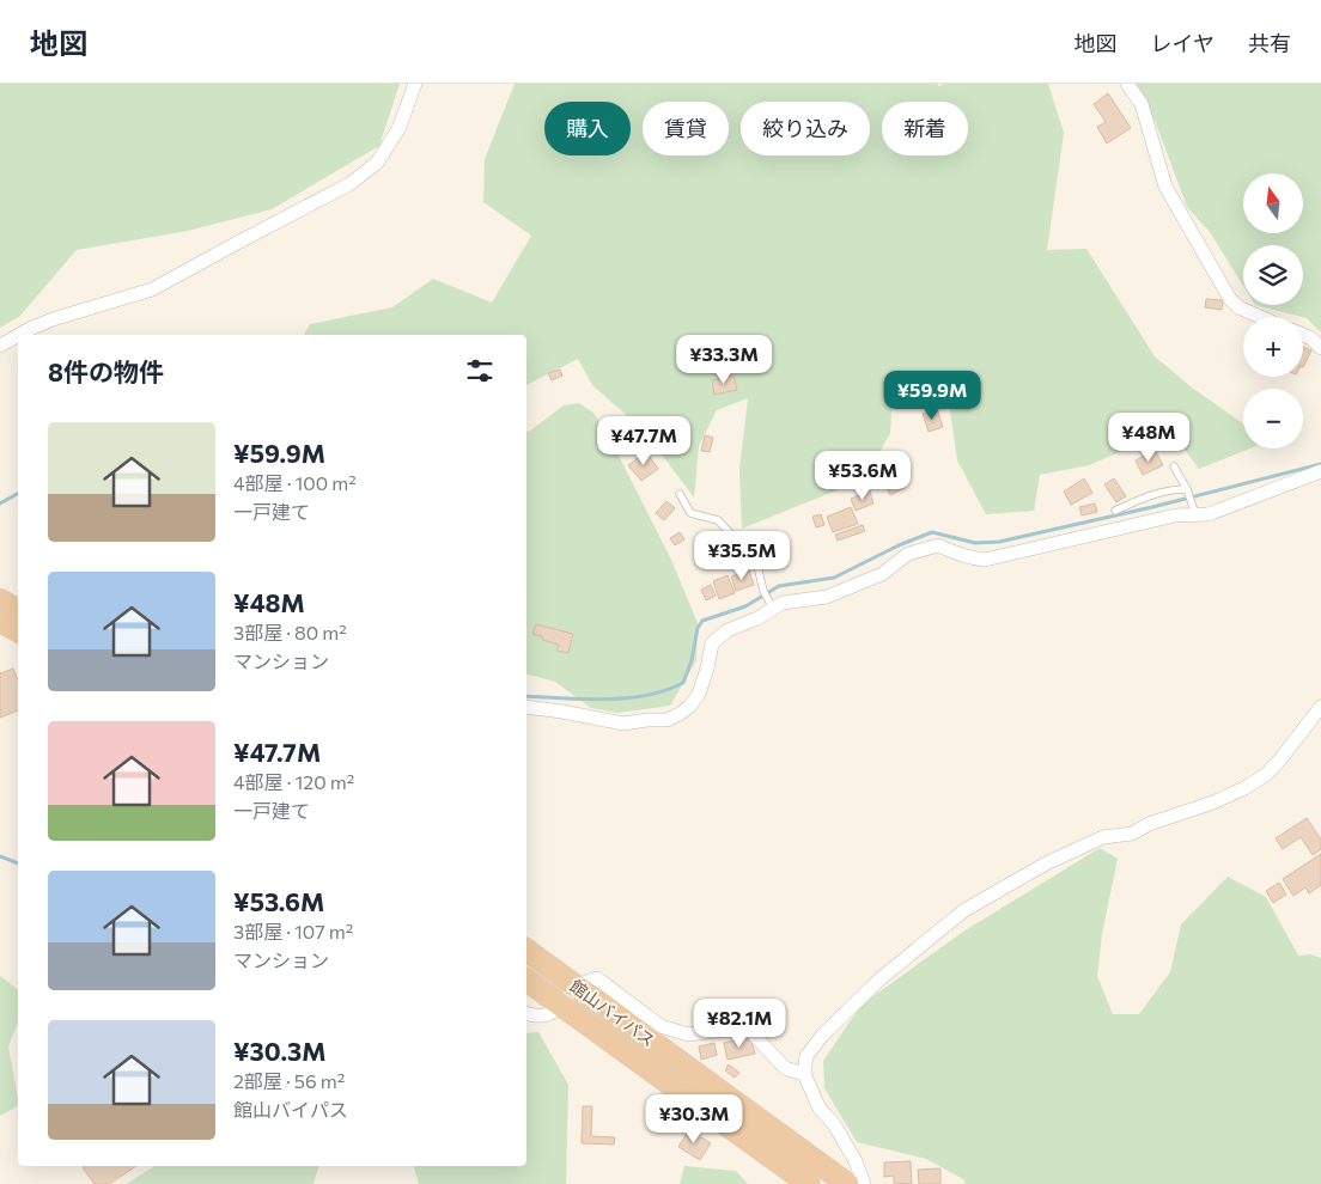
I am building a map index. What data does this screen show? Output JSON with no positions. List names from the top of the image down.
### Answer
{
  "streets": {
    "highway": ["館山バイパス"]
  },
  "north": "top",
  "page": {
    "header": "地図",
    "nav": ["地図", "レイヤ", "共有"],
    "chip": [
      "購入",
      "賃貸",
      "絞り込み",
      "新着"
    ],
    "map_buttons": ["+", "−"],
    "price": [
      "¥33.3M",
      "¥59.9M",
      "¥48M",
      "¥47.7M",
      "¥53.6M",
      "¥35.5M",
      "¥82.1M",
      "¥30.3M"
    ],
    "heading": "8件の物件",
    "list": [
      {
        "name": "¥59.9M",
        "note": "4部屋 · 100 m² · 一戸建て"
      },
      {
        "name": "¥48M",
        "note": "3部屋 · 80 m² · マンション"
      },
      {
        "name": "¥47.7M",
        "note": "4部屋 · 120 m² · 一戸建て"
      },
      {
        "name": "¥53.6M",
        "note": "3部屋 · 107 m² · マンション"
      },
      {
        "name": "¥30.3M",
        "note": "2部屋 · 56 m² · 館山バイパス"
      }
    ]
  }
}
